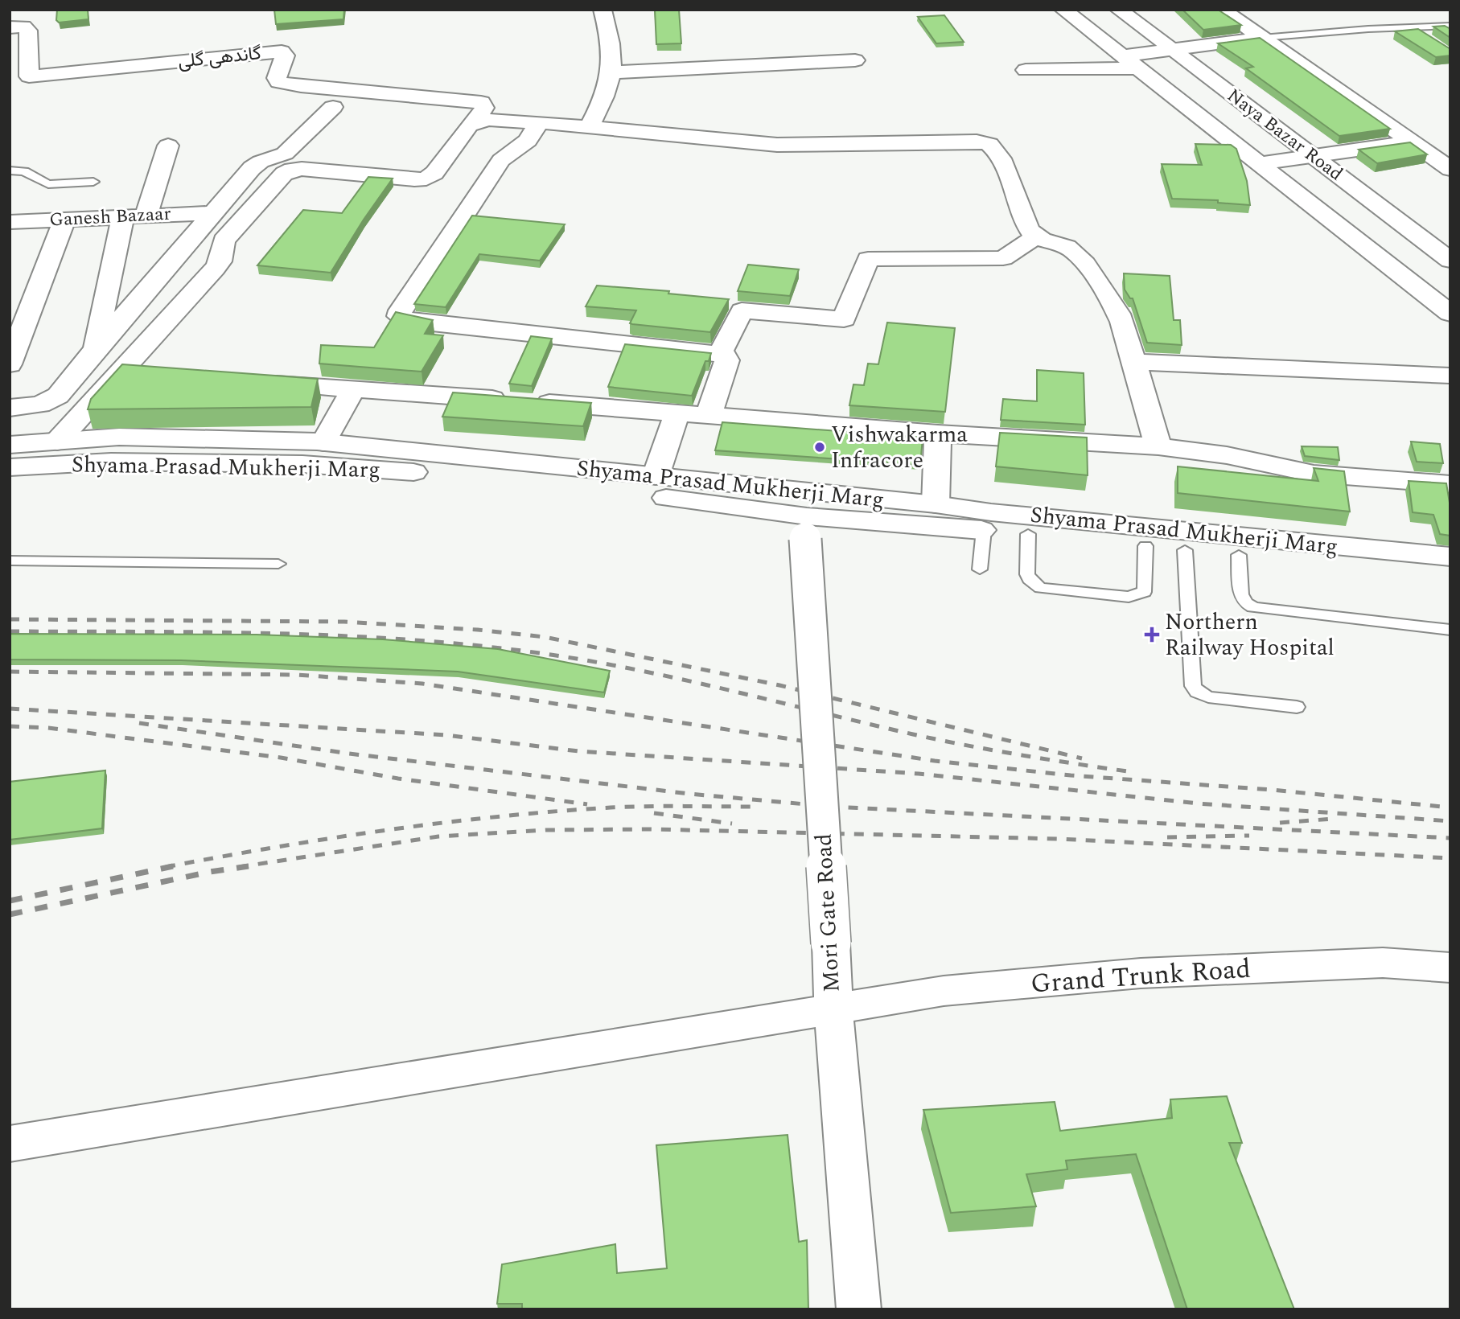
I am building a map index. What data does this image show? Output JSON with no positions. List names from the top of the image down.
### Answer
{
  "streets": {
    "street": [
      "گاندھی گلی",
      "Naya Bazar Road",
      "Ganesh Bazaar",
      "Shyama Prasad Mukherji Marg",
      "Mori Gate Road",
      "Grand Trunk Road"
    ]
  },
  "crossings": [
    ["Shyama Prasad Mukherji Marg", "Mori Gate Road"],
    ["Mori Gate Road", "Grand Trunk Road"]
  ],
  "places": {
    "other": ["Vishwakarma Infracore"],
    "health": ["Northern Railway Hospital"]
  }
}
